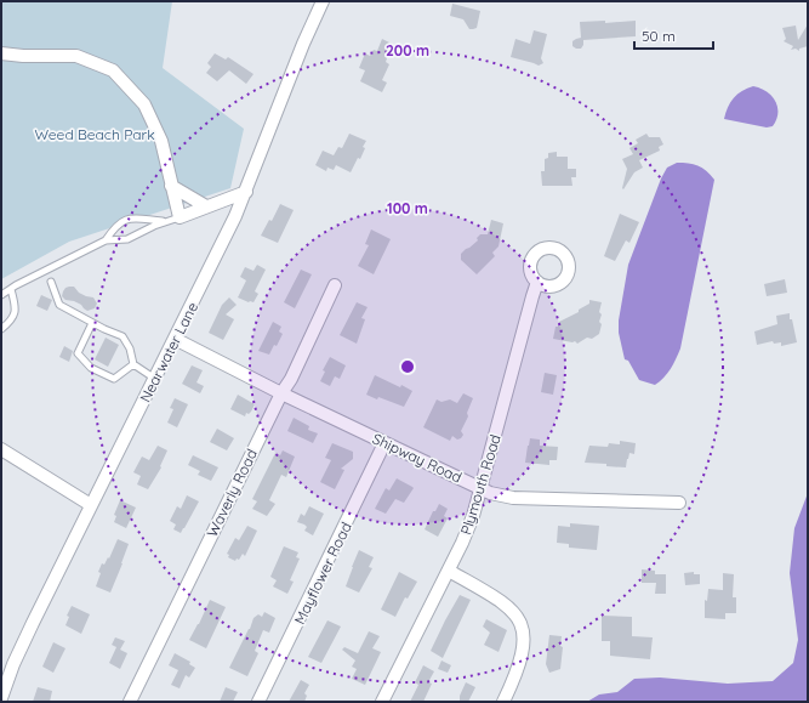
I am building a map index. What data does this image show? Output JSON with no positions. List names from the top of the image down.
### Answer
{
  "streets": {
    "street": [
      "Nearwater Lane",
      "Shipway Road",
      "Plymouth Road",
      "Waverly Road",
      "Mayflower Road"
    ]
  },
  "crossings": [
    ["Nearwater Lane", "Shipway Road"],
    ["Shipway Road", "Plymouth Road"],
    ["Shipway Road", "Waverly Road"],
    ["Shipway Road", "Mayflower Road"]
  ],
  "parks": ["Weed Beach Park"],
  "scale_bar": "50 m",
  "rings": ["200 m", "100 m"]
}
